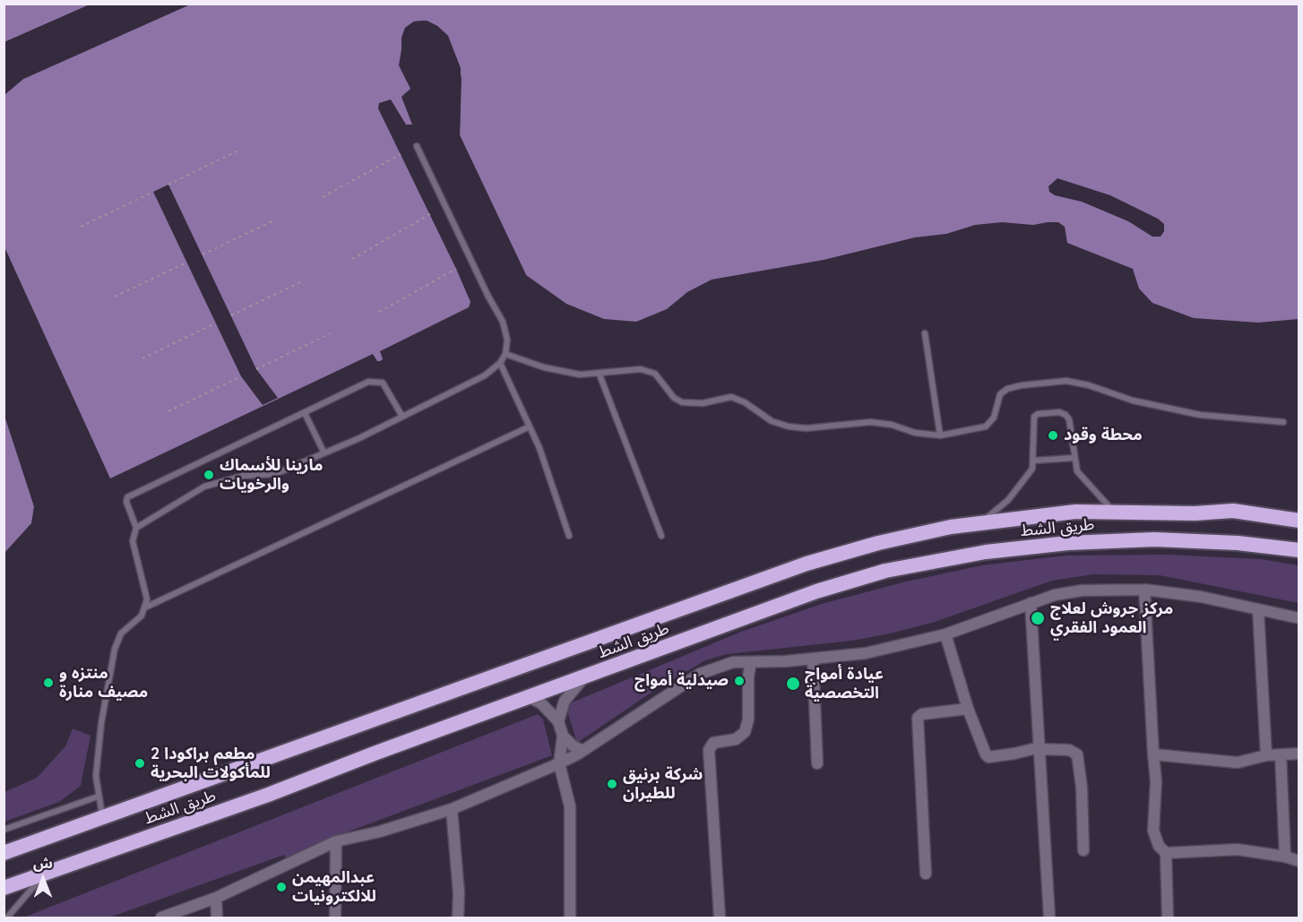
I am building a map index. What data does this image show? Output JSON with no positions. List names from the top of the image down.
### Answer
{
  "streets": {
    "highway": ["طريق الشط"]
  },
  "places": [
    "محطة وقود",
    "مارينا للأسماك والرخويات",
    "مركز جروش لعلاج العمود الفقري",
    "صيدلية أمواج",
    "منتزه و مصيف منارة",
    "عيادة أمواج التخصصية",
    "مطعم براكودا 2 للمأكولات البحرية",
    "شركة برنيق للطيران",
    "عبدالمهيمن للالكترونيات"
  ],
  "north": "top"
}
